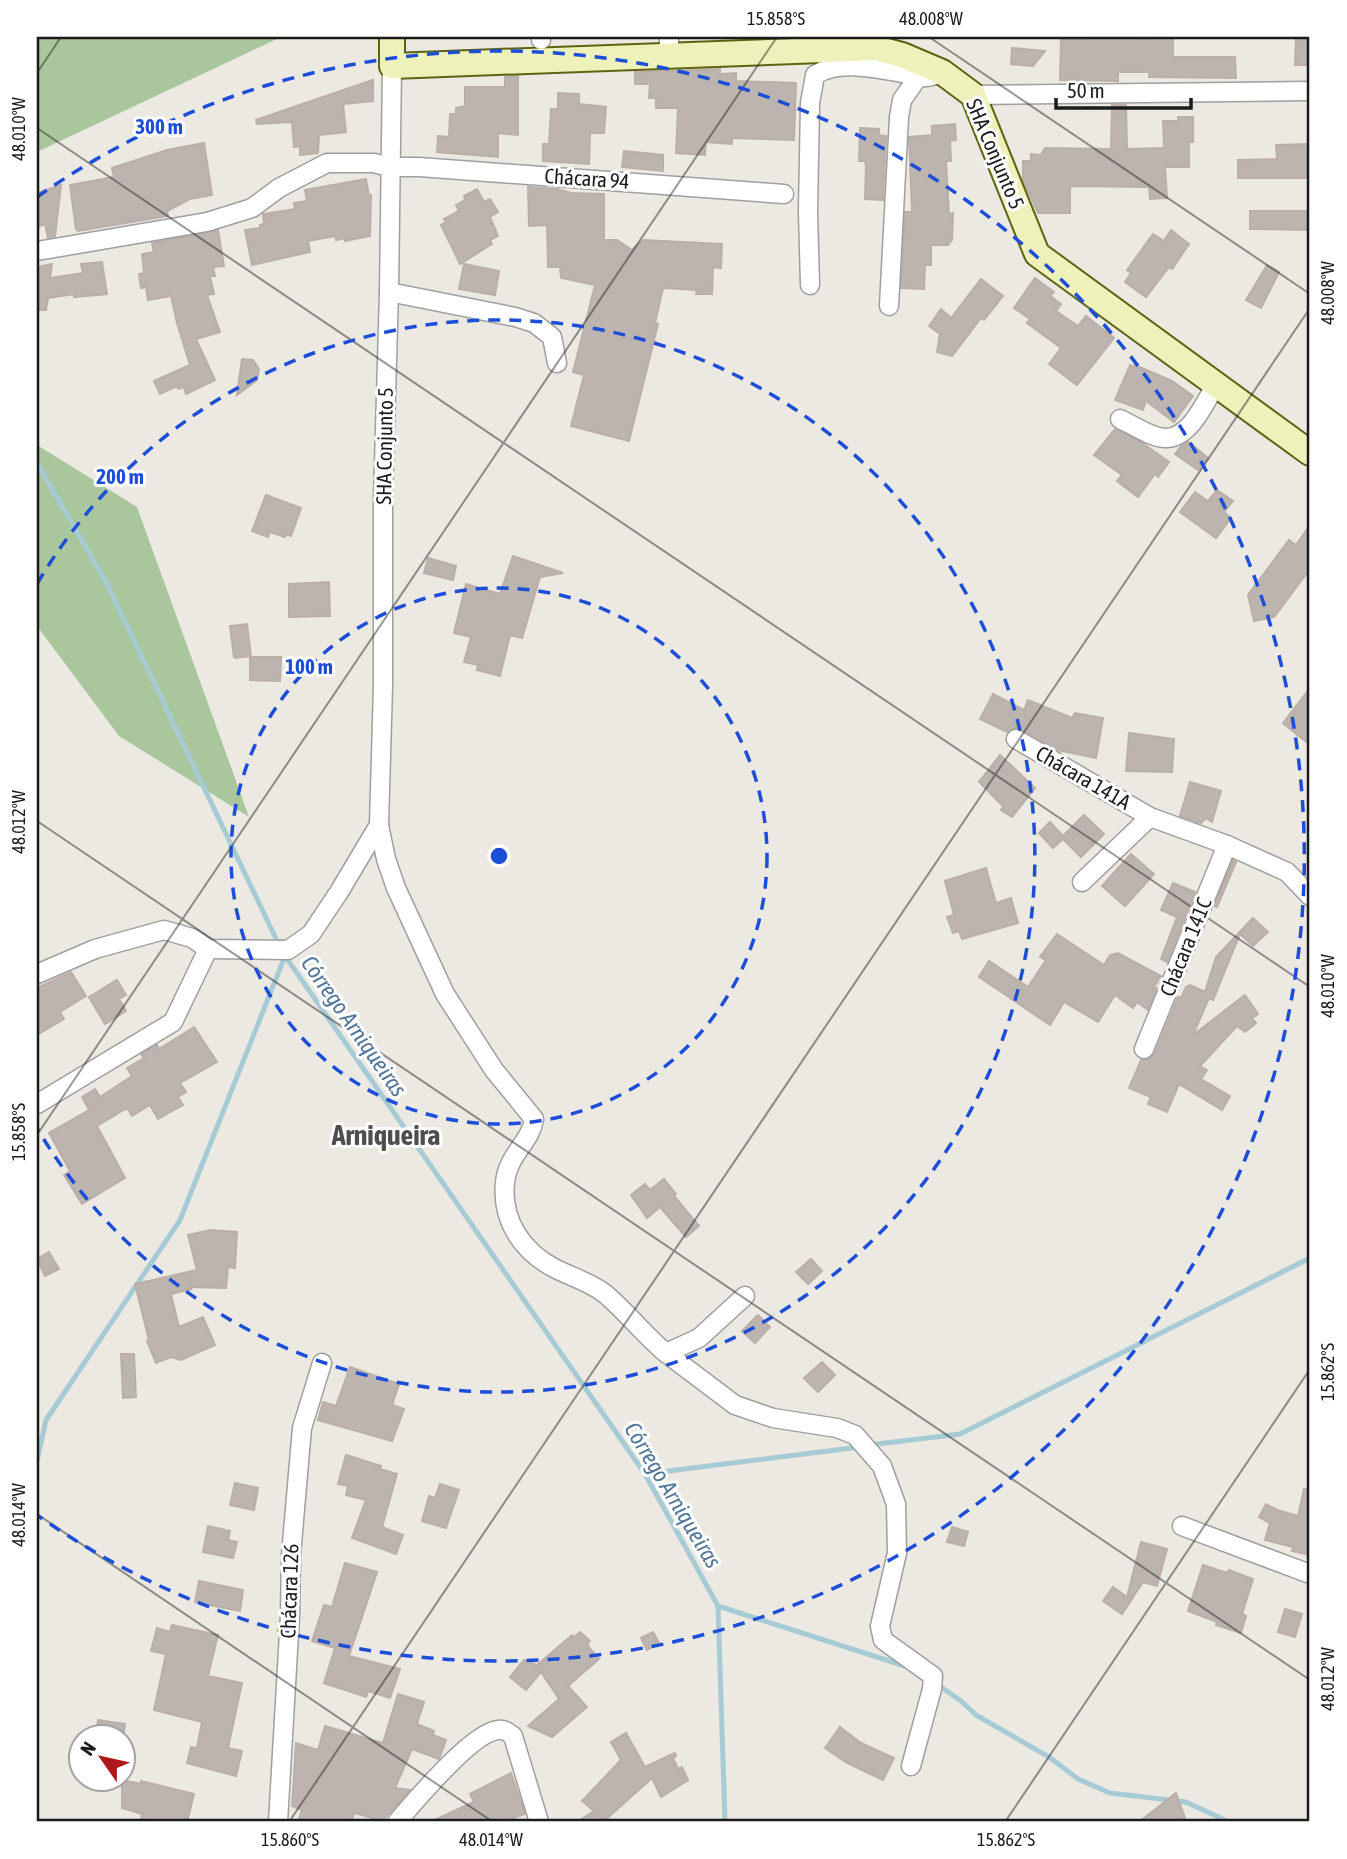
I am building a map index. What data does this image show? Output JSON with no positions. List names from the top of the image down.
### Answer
{
  "streets": {
    "street": [
      "SHA Conjunto 5",
      "Chácara 94",
      "Chácara 141A",
      "Chácara 141C",
      "Chácara 126"
    ]
  },
  "crossings": [
    ["SHA Conjunto 5", "Chácara 94"],
    ["Chácara 141A", "Chácara 141C"]
  ],
  "districts": ["Arniqueira"],
  "water": ["Córrego Arniqueiras"],
  "scale_bar": "50 m",
  "north": "top left",
  "coordinates": [
    "15.858°S",
    "48.008°W",
    "48.010°W",
    "48.012°W",
    "15.862°S",
    "48.014°W",
    "15.860°S"
  ],
  "rings": ["300 m", "200 m", "100 m"]
}
